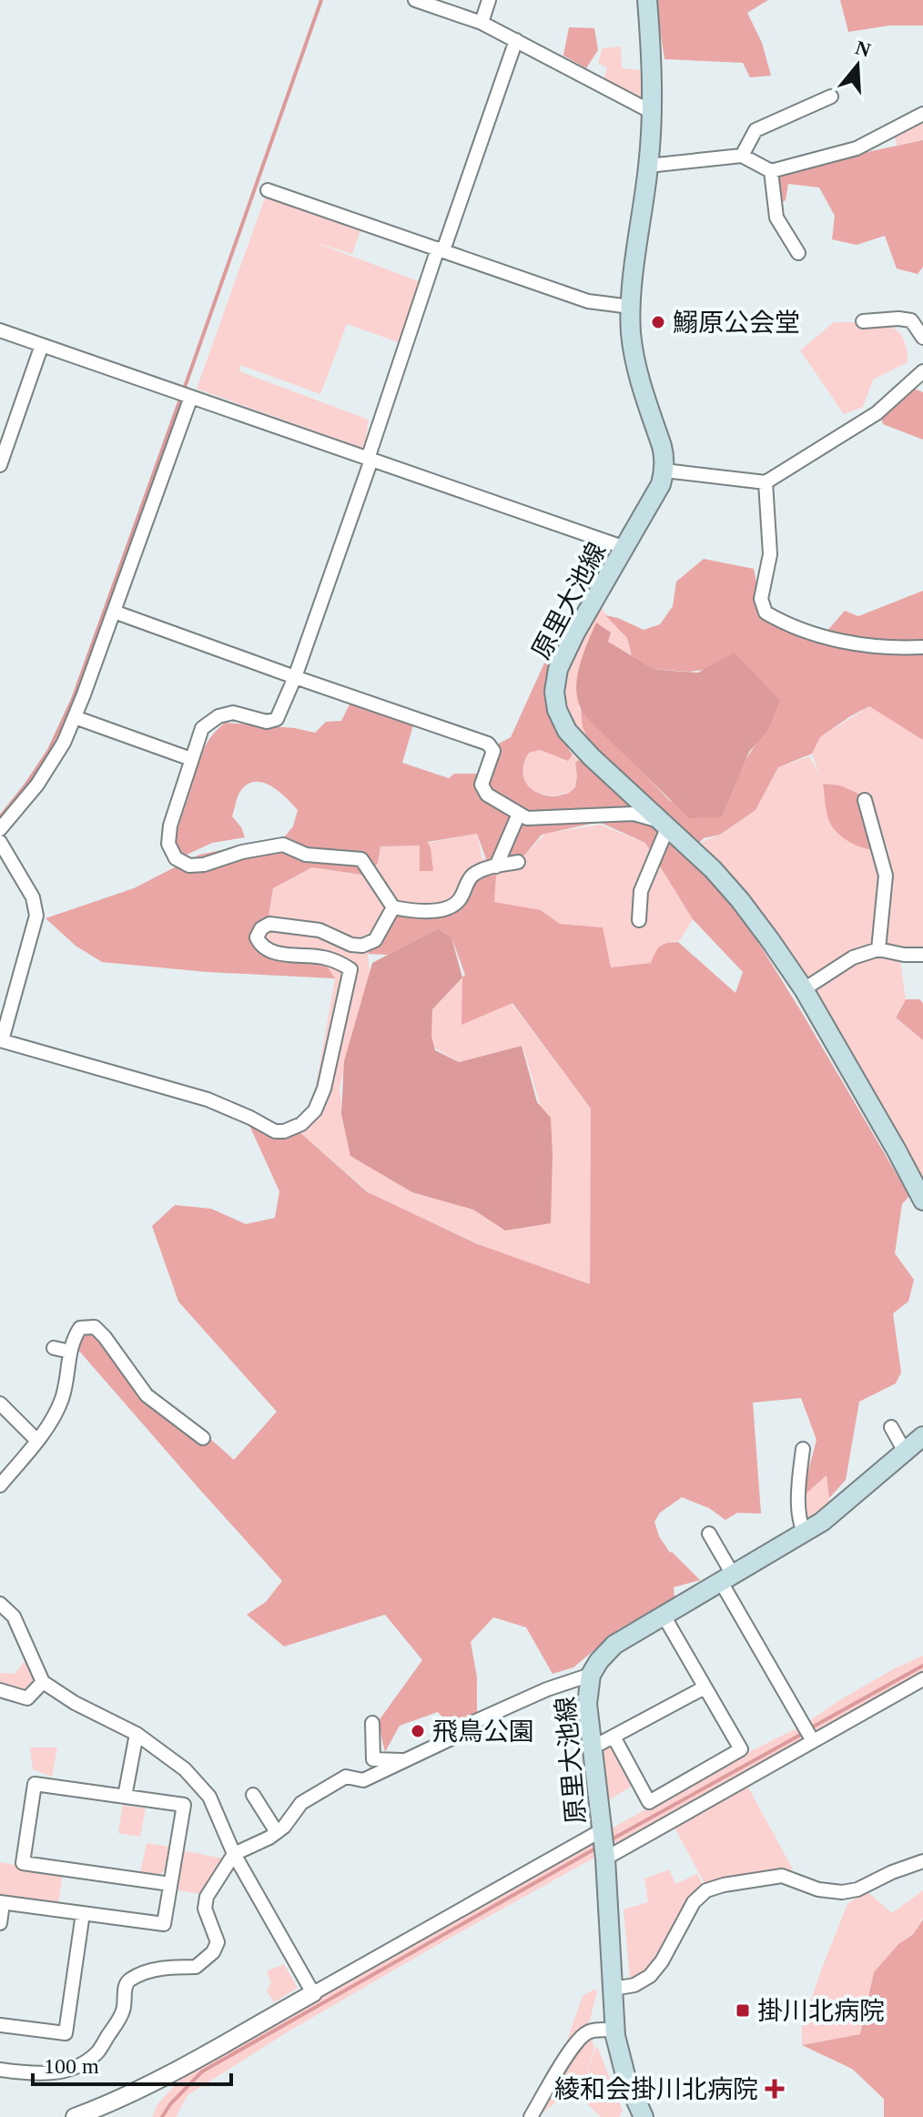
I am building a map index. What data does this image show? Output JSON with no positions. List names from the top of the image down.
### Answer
{
  "streets": {
    "main road": ["原里大池線"]
  },
  "places": {
    "other": ["鰯原公会堂", "飛鳥公園"],
    "transit": ["掛川北病院"],
    "health": ["綾和会掛川北病院"]
  },
  "scale_bar": "100 m",
  "north": "top"
}
